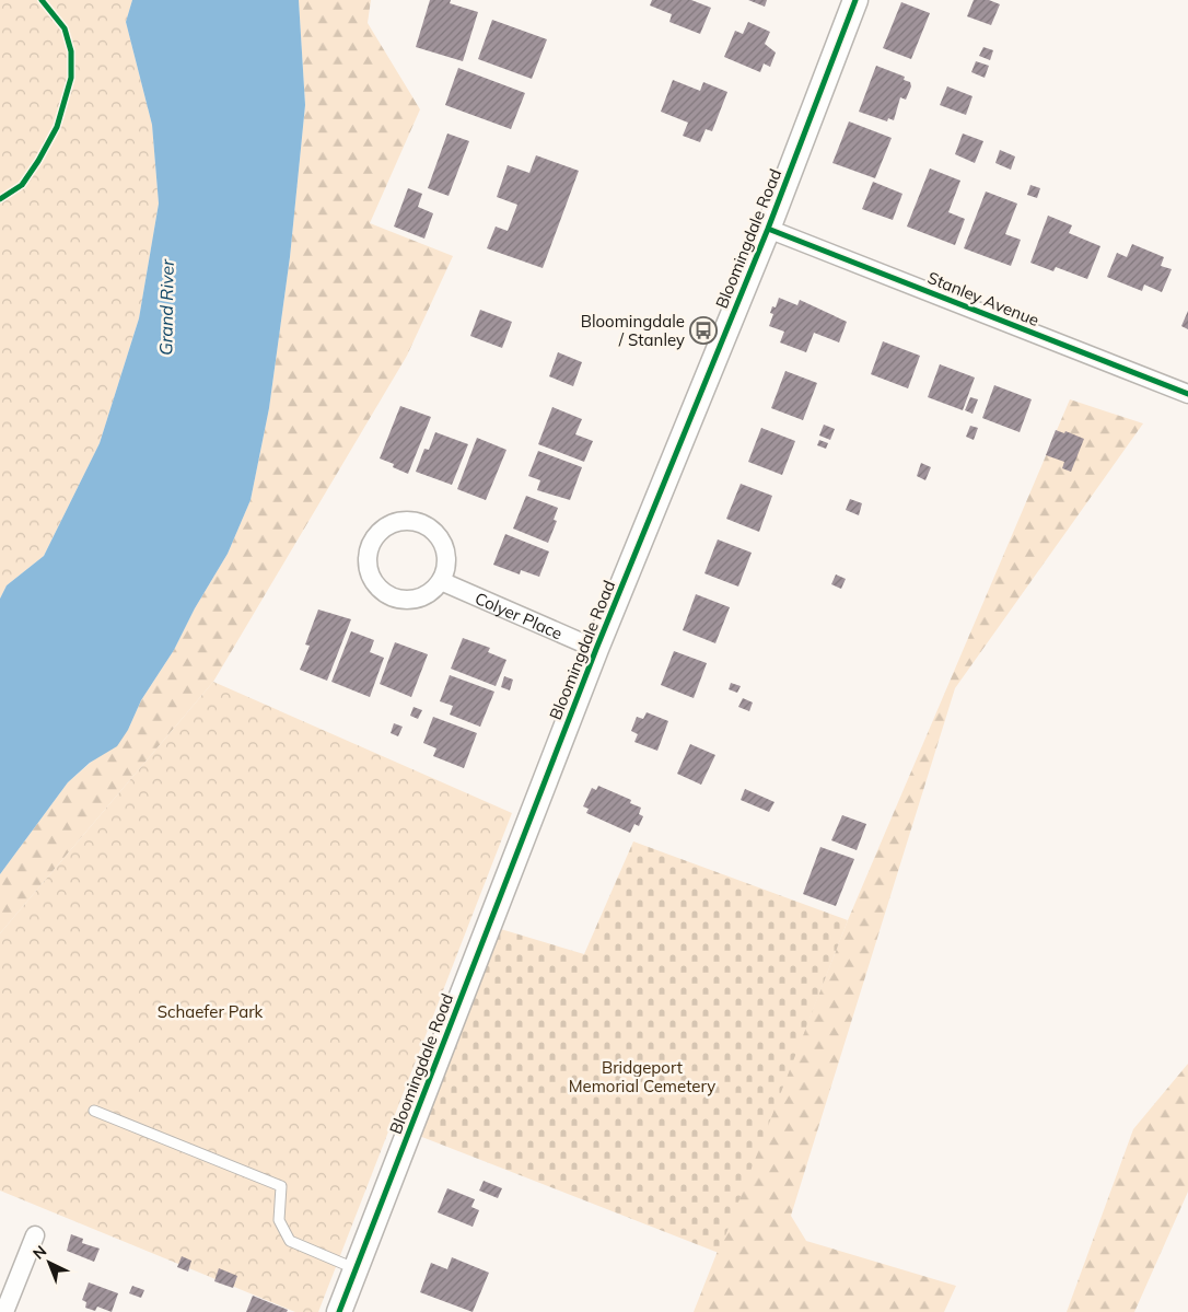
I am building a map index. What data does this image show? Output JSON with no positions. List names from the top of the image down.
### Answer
{
  "streets": {
    "main road": ["Bloomingdale Road"],
    "street": ["Stanley Avenue", "Colyer Place"]
  },
  "crossings": [
    ["Bloomingdale Road", "Stanley Avenue"],
    ["Bloomingdale Road", "Colyer Place"]
  ],
  "water": ["Grand River"],
  "parks": ["Schaefer Park", "Bridgeport Memorial Cemetery"],
  "places": {
    "bus stop": ["Bloomingdale / Stanley"]
  },
  "north": "top left"
}
